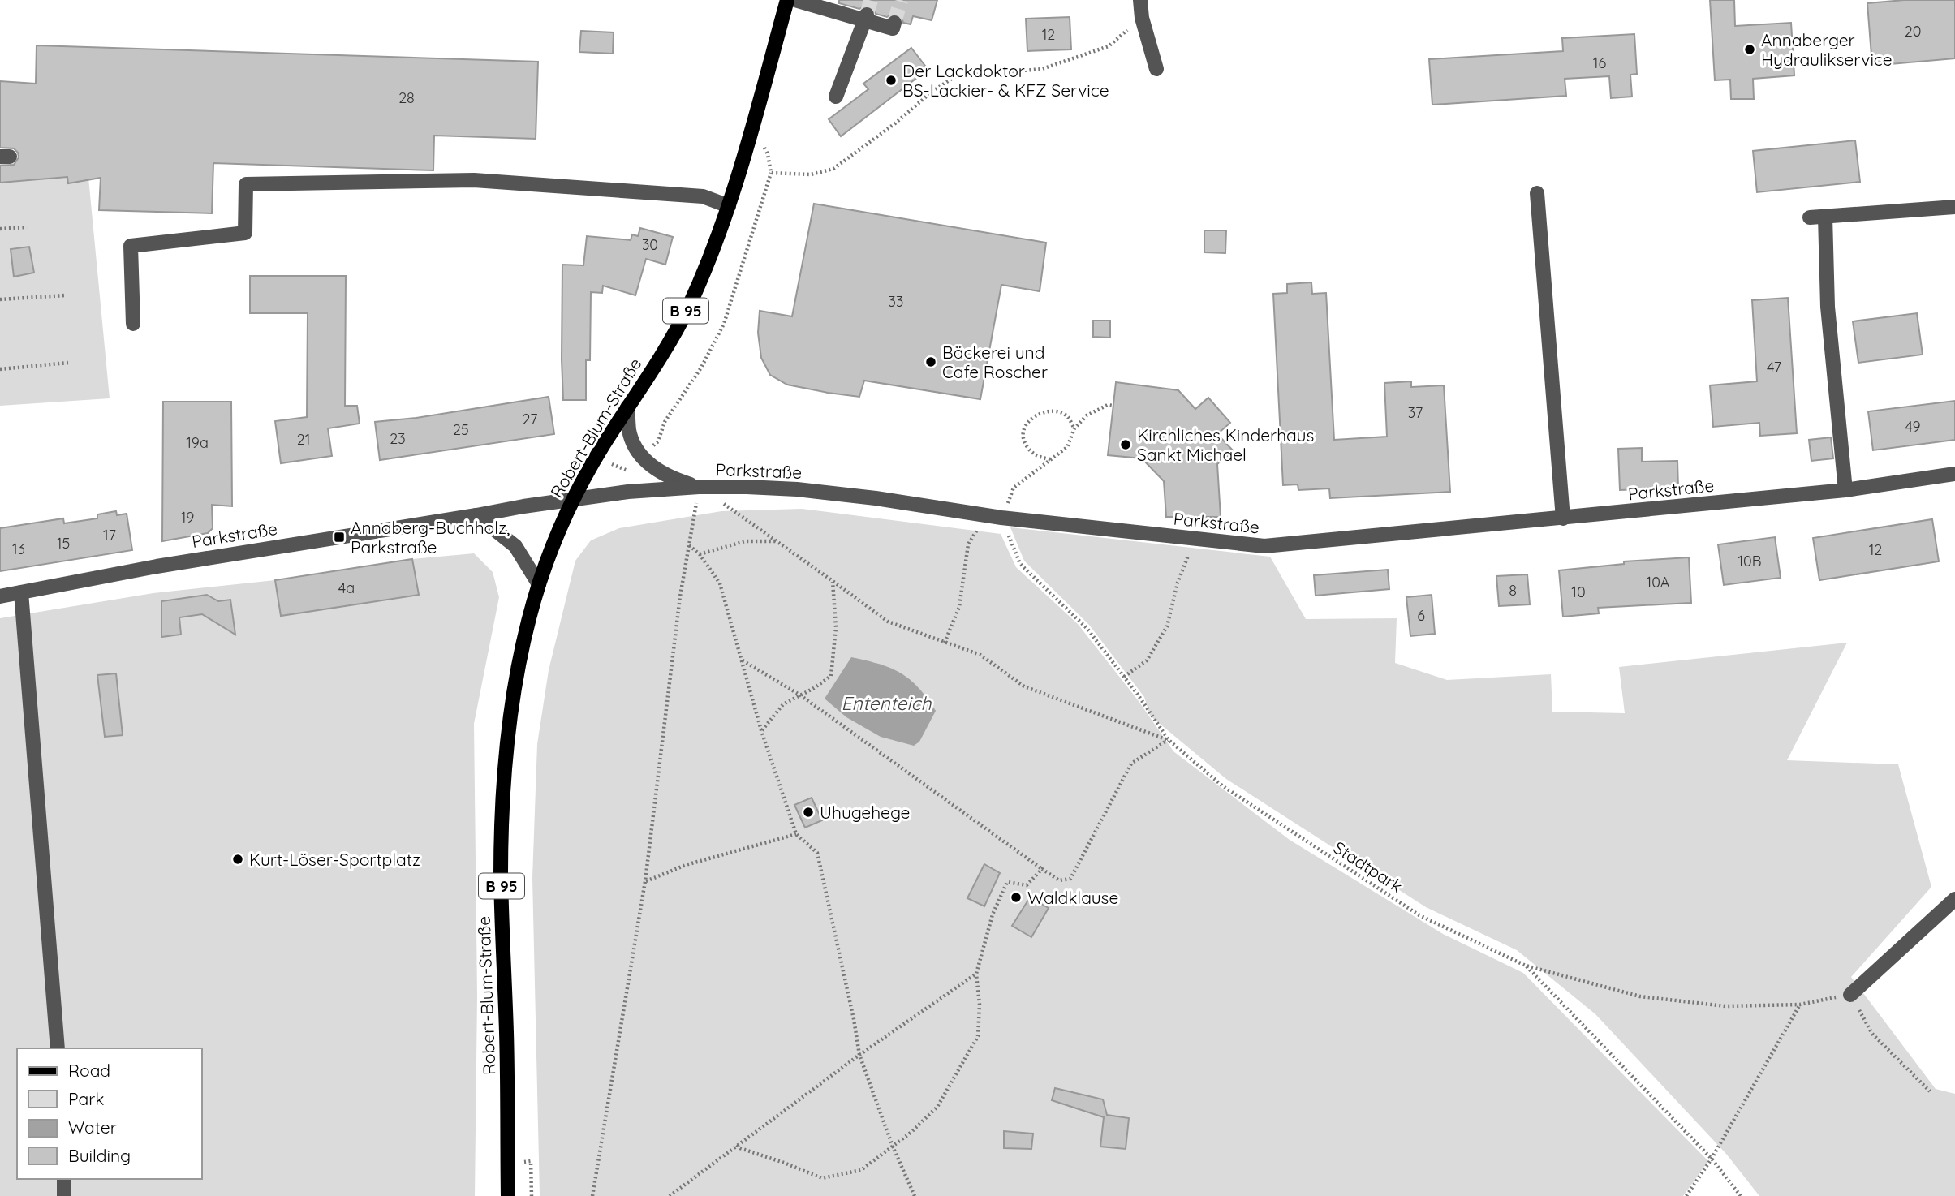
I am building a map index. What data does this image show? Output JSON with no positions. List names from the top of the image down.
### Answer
{
  "streets": {
    "main road": ["B 95", "Robert-Blum-Straße"],
    "street": ["Parkstraße"],
    "path": ["Stadtpark"]
  },
  "crossings": [
    ["Robert-Blum-Straße", "Parkstraße"],
    ["Parkstraße", "Stadtpark"]
  ],
  "water": ["Ententeich"],
  "places": {
    "other": [
      "Annaberger Hydraulikservice",
      "Der Lackdoktor BS-Lackier- & KFZ Service",
      "Bäckerei und Cafe Roscher",
      "Kirchliches Kinderhaus Sankt Michael",
      "Uhugehege",
      "Kurt-Löser-Sportplatz",
      "Waldklause"
    ],
    "transit": ["Annaberg-Buchholz, Parkstraße"]
  },
  "house_numbers": [
    "20",
    "12",
    "16",
    "28",
    "30",
    "33",
    "47",
    "37",
    "27",
    "49",
    "25",
    "23",
    "21",
    "19a",
    "19",
    "17",
    "15",
    "13",
    "12",
    "10B",
    "10A",
    "4a",
    "8",
    "10",
    "6"
  ],
  "legend": [
    "Road",
    "Park",
    "Water",
    "Building"
  ]
}
